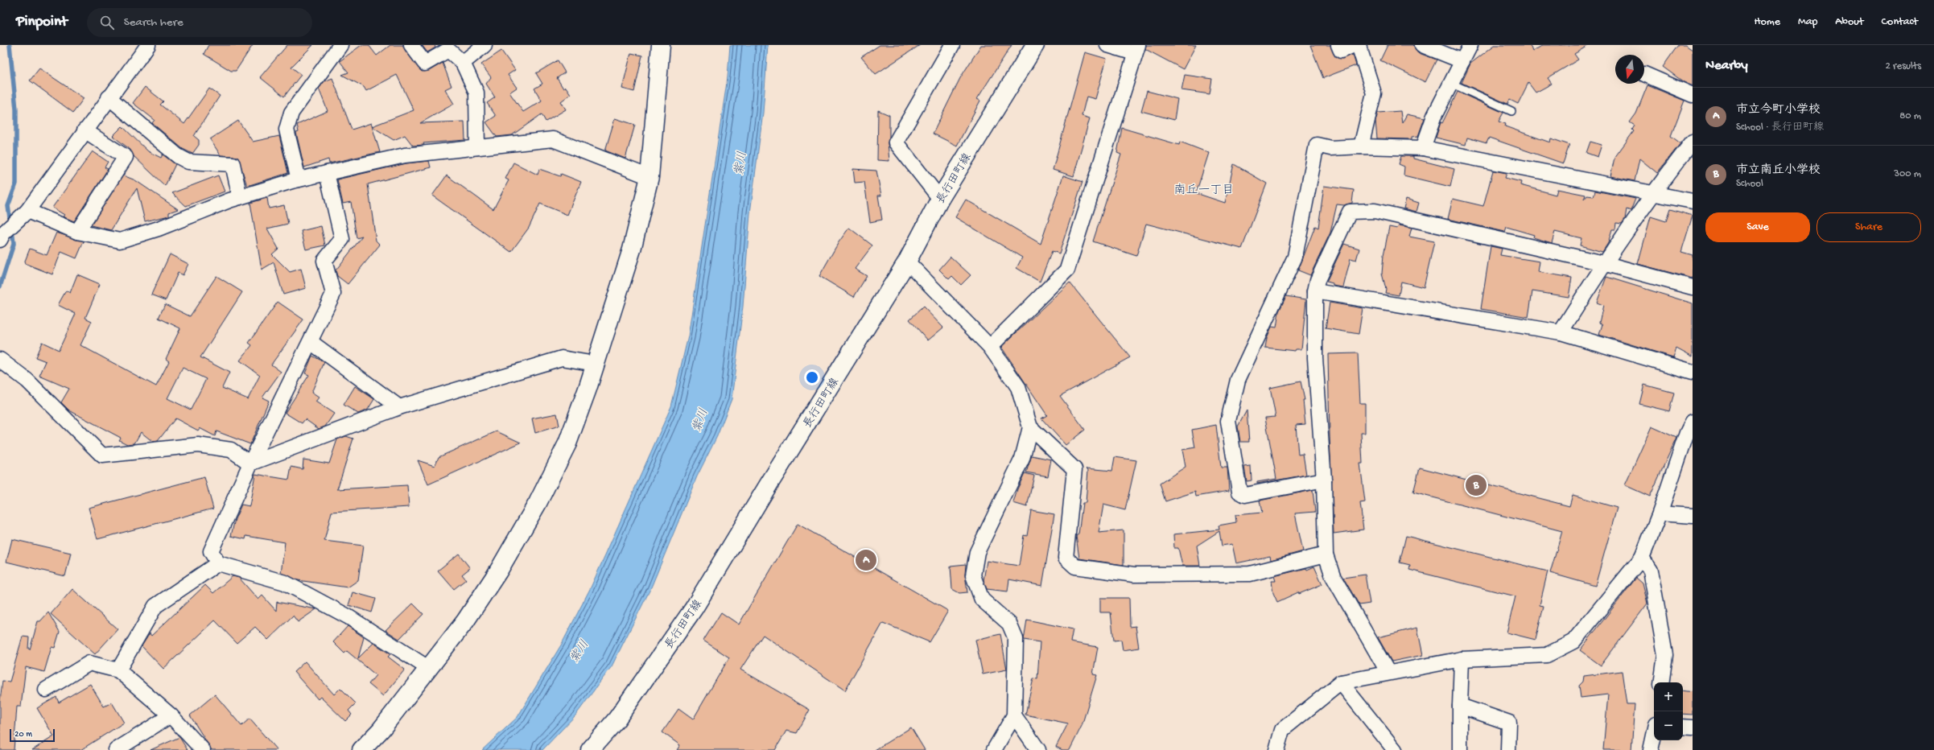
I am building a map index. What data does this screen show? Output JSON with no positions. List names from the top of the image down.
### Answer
{
  "streets": {
    "main road": ["長行田町線"]
  },
  "districts": ["南丘一丁目"],
  "water": ["紫川"],
  "scale_bar": "20 m",
  "north": "bottom",
  "page": {
    "header": "Pinpoint",
    "search": "Search here",
    "nav": [
      "Home",
      "Map",
      "About",
      "Contact"
    ],
    "heading": ["Nearby", "2 results"],
    "list": [
      {
        "mark": "A",
        "name": "市立今町小学校",
        "note": "School · 長行田町線",
        "value": "80 m"
      },
      {
        "mark": "B",
        "name": "市立南丘小学校",
        "note": "School",
        "value": "300 m"
      }
    ],
    "buttons": ["Save", "Share"],
    "pins": ["B", "A"],
    "map_buttons": ["+", "−"],
    "scale": "20 m"
  }
}
